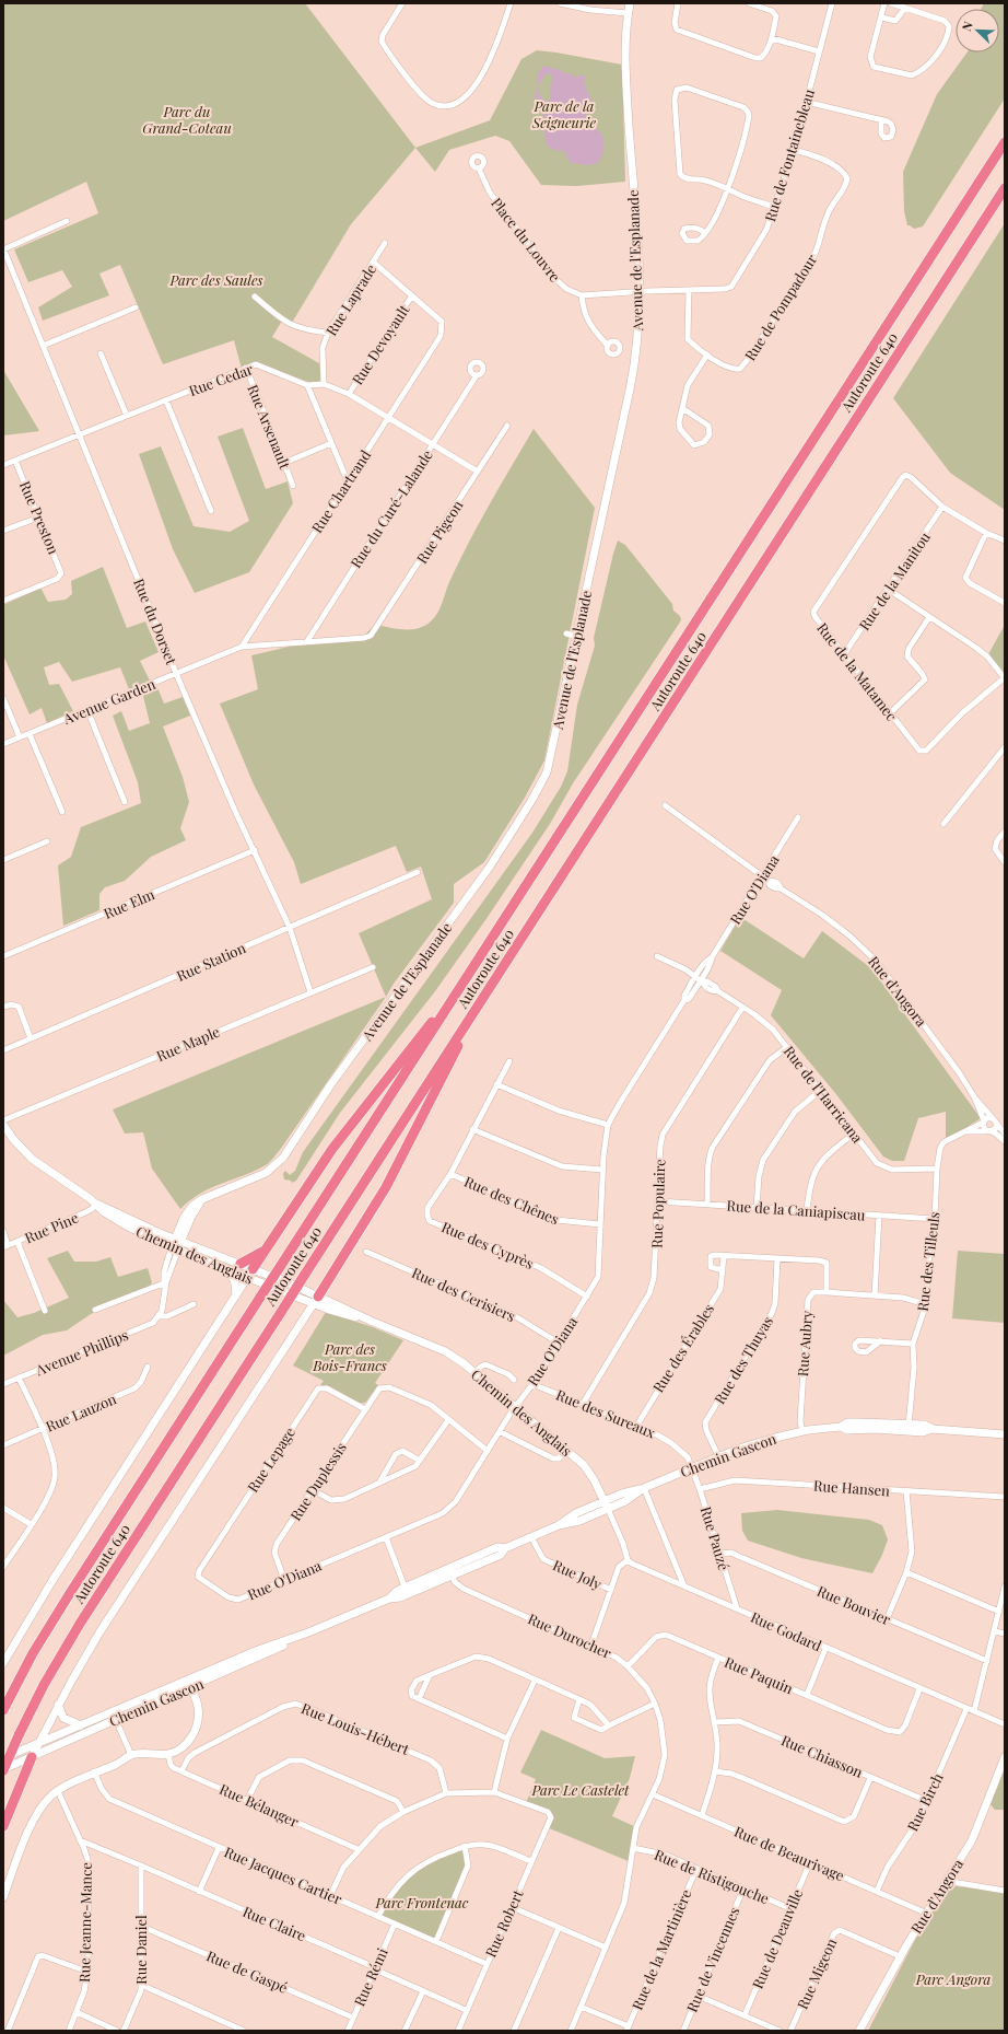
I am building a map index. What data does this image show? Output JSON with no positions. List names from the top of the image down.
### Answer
{
  "streets": {
    "highway": ["Autoroute 640"],
    "street": [
      "Rue de Fontainebleau",
      "Place du Louvre",
      "Avenue de l'Esplanade",
      "Rue Laprade",
      "Rue de Pompadour",
      "Rue Devoyault",
      "Rue Cedar",
      "Rue Arsenault",
      "Rue Chartrand",
      "Rue du Curé-Lalande",
      "Rue Preston",
      "Rue Pigeon",
      "Rue de la Manitou",
      "Rue du Dorset",
      "Rue de la Matamec",
      "Avenue Garden",
      "Rue O'Diana",
      "Rue Elm",
      "Rue Station",
      "Rue d'Angora",
      "Rue Maple",
      "Rue de l'Harricana",
      "Rue des Chênes",
      "Rue Populaire",
      "Rue de la Caniapiscau",
      "Rue Pine",
      "Rue des Cyprès",
      "Chemin des Anglais",
      "Rue des Tilleuls",
      "Rue des Cerisiers",
      "Rue Aubry",
      "Rue des Érables",
      "Avenue Phillips",
      "Rue des Thuyas",
      "Rue Lauzon",
      "Rue des Sureaux",
      "Chemin Gascon",
      "Rue Lepage",
      "Rue Duplessis",
      "Rue Hansen",
      "Rue Pauzé",
      "Rue Joly",
      "Rue Bouvier",
      "Rue Godard",
      "Rue Durocher",
      "Rue Paquin",
      "Rue Louis-Hébert",
      "Rue Chiasson",
      "Rue Birch",
      "Rue Bélanger",
      "Rue de Beaurivage",
      "Rue Jacques Cartier",
      "Rue de Ristigouche",
      "Rue Jeanne-Mance",
      "Rue Claire",
      "Rue Robert",
      "Rue de Deauville",
      "Rue Daniel",
      "Rue de la Martinière",
      "Rue de Vincennes",
      "Rue de Gaspé",
      "Rue Migeon",
      "Rue Rémi"
    ]
  },
  "crossings": [
    ["Rue de Fontainebleau", "Avenue de l'Esplanade"],
    ["Rue de Fontainebleau", "Rue de Pompadour"],
    ["Avenue de l'Esplanade", "Chemin des Anglais"],
    ["Rue Laprade", "Rue Cedar"],
    ["Rue Devoyault", "Rue Cedar"],
    ["Rue Devoyault", "Rue Chartrand"],
    ["Autoroute 640", "Chemin Gascon"],
    ["Rue Cedar", "Rue Arsenault"],
    ["Rue Cedar", "Rue Chartrand"],
    ["Rue Cedar", "Rue du Curé-Lalande"],
    ["Rue Cedar", "Rue Preston"],
    ["Rue Cedar", "Rue Pigeon"],
    ["Rue Cedar", "Rue du Dorset"],
    ["Rue Chartrand", "Avenue Garden"],
    ["Rue du Curé-Lalande", "Avenue Garden"],
    ["Rue Pigeon", "Avenue Garden"],
    ["Rue de la Manitou", "Rue de la Matamec"],
    ["Rue du Dorset", "Avenue Garden"],
    ["Rue du Dorset", "Rue Elm"],
    ["Rue du Dorset", "Rue Station"],
    ["Rue du Dorset", "Rue Maple"],
    ["Rue O'Diana", "Rue d'Angora"],
    ["Rue O'Diana", "Rue de l'Harricana"],
    ["Rue O'Diana", "Rue des Chênes"],
    ["Rue O'Diana", "Rue des Cyprès"],
    ["Rue O'Diana", "Chemin des Anglais"],
    ["Rue O'Diana", "Rue des Cerisiers"],
    ["Rue O'Diana", "Rue des Sureaux"],
    ["Rue O'Diana", "Rue Lepage"],
    ["Rue O'Diana", "Rue Duplessis"],
    ["Rue d'Angora", "Rue des Tilleuls"],
    ["Rue d'Angora", "Rue de Beaurivage"],
    ["Rue d'Angora", "Rue Migeon"],
    ["Rue de l'Harricana", "Rue Populaire"],
    ["Rue de l'Harricana", "Rue des Tilleuls"],
    ["Rue des Chênes", "Rue des Cyprès"],
    ["Rue Populaire", "Rue de la Caniapiscau"],
    ["Rue Populaire", "Rue des Sureaux"],
    ["Rue de la Caniapiscau", "Rue des Tilleuls"],
    ["Rue Pine", "Chemin des Anglais"],
    ["Chemin des Anglais", "Chemin Gascon"],
    ["Rue des Tilleuls", "Rue Aubry"],
    ["Rue des Tilleuls", "Chemin Gascon"],
    ["Rue Aubry", "Chemin Gascon"],
    ["Rue des Érables", "Rue des Sureaux"],
    ["Rue des Thuyas", "Chemin Gascon"],
    ["Rue des Sureaux", "Chemin Gascon"],
    ["Rue des Sureaux", "Rue Pauzé"],
    ["Chemin Gascon", "Rue Pauzé"],
    ["Chemin Gascon", "Rue Joly"],
    ["Chemin Gascon", "Rue Durocher"],
    ["Rue Lepage", "Rue Duplessis"],
    ["Rue Hansen", "Rue Pauzé"],
    ["Rue Pauzé", "Rue Bouvier"],
    ["Rue Pauzé", "Rue Godard"],
    ["Rue Godard", "Rue Paquin"],
    ["Rue Godard", "Rue Birch"],
    ["Rue Durocher", "Rue Paquin"],
    ["Rue Durocher", "Rue de Beaurivage"],
    ["Rue Durocher", "Rue de Ristigouche"],
    ["Rue Louis-Hébert", "Rue Bélanger"],
    ["Rue Chiasson", "Rue Birch"],
    ["Rue Birch", "Rue de Beaurivage"],
    ["Rue de Beaurivage", "Rue de Deauville"],
    ["Rue Jacques Cartier", "Rue Robert"],
    ["Rue Jacques Cartier", "Rue Rémi"],
    ["Rue de Ristigouche", "Rue de Deauville"],
    ["Rue de Ristigouche", "Rue de la Martinière"],
    ["Rue de Ristigouche", "Rue de Vincennes"],
    ["Rue Jeanne-Mance", "Rue Claire"],
    ["Rue Claire", "Rue Robert"],
    ["Rue Claire", "Rue Daniel"],
    ["Rue Claire", "Rue Rémi"],
    ["Rue Daniel", "Rue de Gaspé"],
    ["Rue de Gaspé", "Rue Rémi"]
  ],
  "parks": [
    "Parc de la Seigneurie",
    "Parc du Grand-Coteau",
    "Parc des Saules",
    "Parc des Bois-Francs",
    "Parc Le Castelet",
    "Parc Frontenac",
    "Parc Angora"
  ],
  "north": "top left"
}
